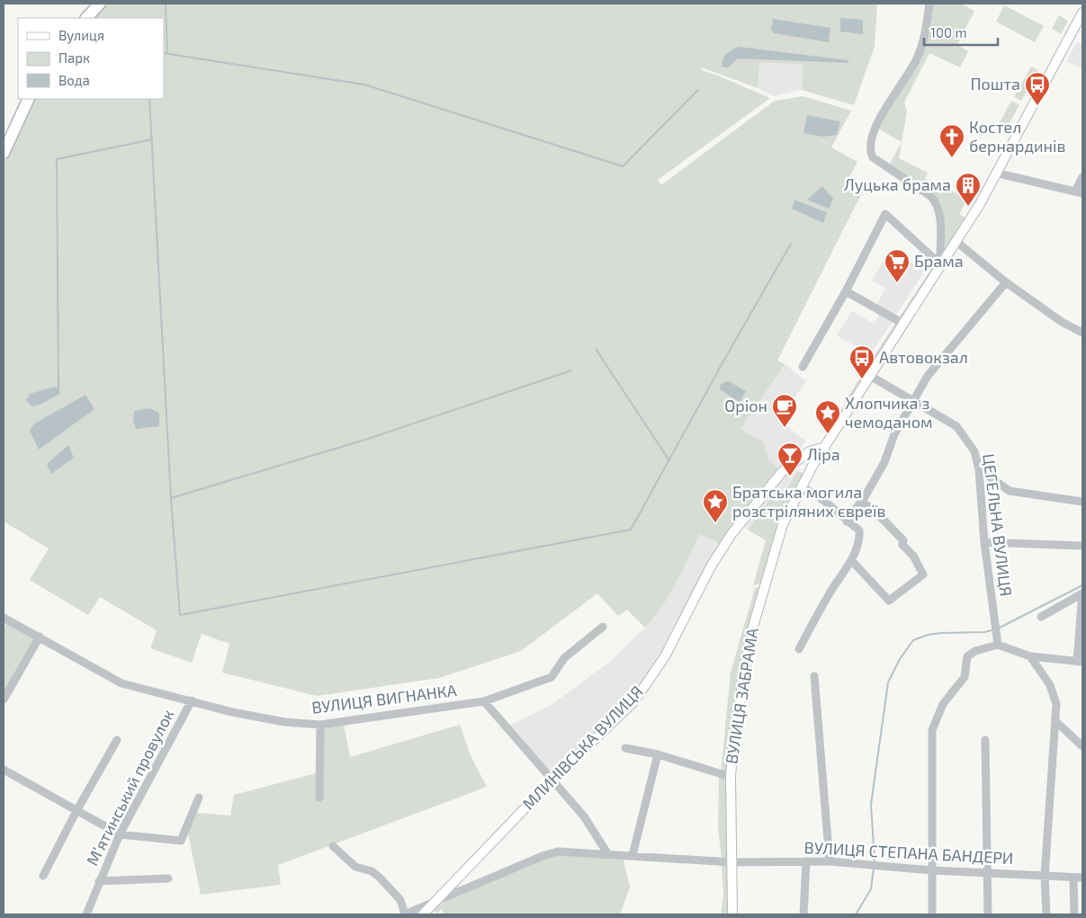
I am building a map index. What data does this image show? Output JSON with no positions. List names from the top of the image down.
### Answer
{
  "streets": {
    "main road": ["ВУЛИЦЯ ЗАБРАМА", "МЛИНІВСЬКА ВУЛИЦЯ"],
    "street": [
      "ЦЕГЕЛЬНА ВУЛИЦЯ",
      "ВУЛИЦЯ ВИГНАНКА",
      "Мʼятинський провулок",
      "ВУЛИЦЯ СТЕПАНА БАНДЕРИ"
    ]
  },
  "crossings": [
    ["ЦЕГЕЛЬНА ВУЛИЦЯ", "ВУЛИЦЯ ЗАБРАМА"],
    ["ВУЛИЦЯ ЗАБРАМА", "МЛИНІВСЬКА ВУЛИЦЯ"],
    ["ВУЛИЦЯ ЗАБРАМА", "ВУЛИЦЯ СТЕПАНА БАНДЕРИ"],
    ["ВУЛИЦЯ ВИГНАНКА", "Мʼятинський провулок"],
    ["МЛИНІВСЬКА ВУЛИЦЯ", "ВУЛИЦЯ СТЕПАНА БАНДЕРИ"]
  ],
  "places": {
    "bus stop": ["Пошта", "Автовокзал"],
    "church": ["Костел бернардинів"],
    "building": ["Луцька брама"],
    "supermarket": ["Брама"],
    "cafe": ["Оріон"],
    "place": ["Хлопчика з чемоданом", "Братська могила розстріляних євреїв"],
    "bar": ["Ліра"]
  },
  "legend": ["Вулиця", "Парк", "Вода"],
  "scale_bar": "100 m"
}
